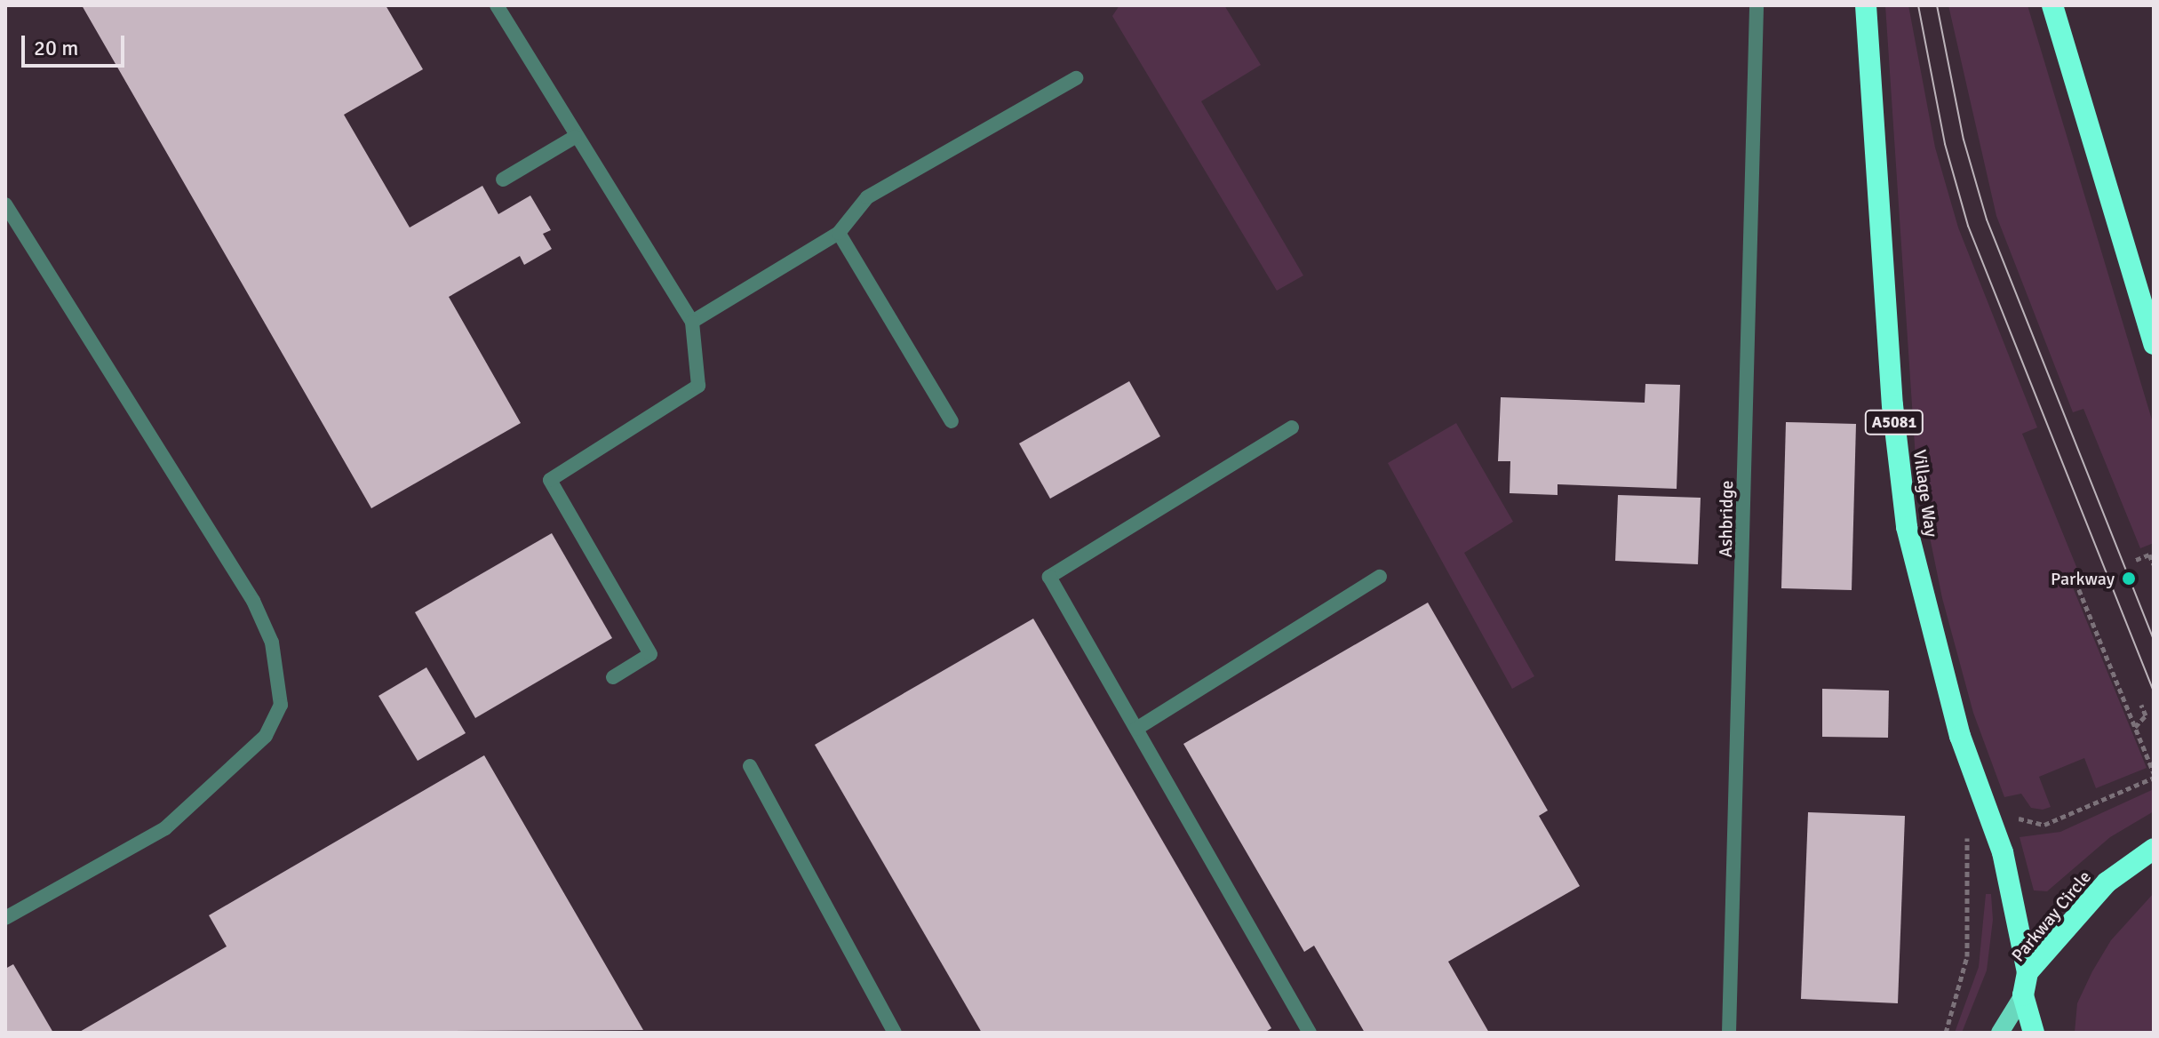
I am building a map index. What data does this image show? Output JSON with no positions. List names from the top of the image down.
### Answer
{
  "streets": {
    "highway": ["A5081", "Village Way", "Parkway Circle"],
    "street": ["Ashbridge"]
  },
  "crossings": [
    ["Village Way", "Parkway Circle"]
  ],
  "places": ["Parkway"],
  "scale_bar": "20 m"
}
